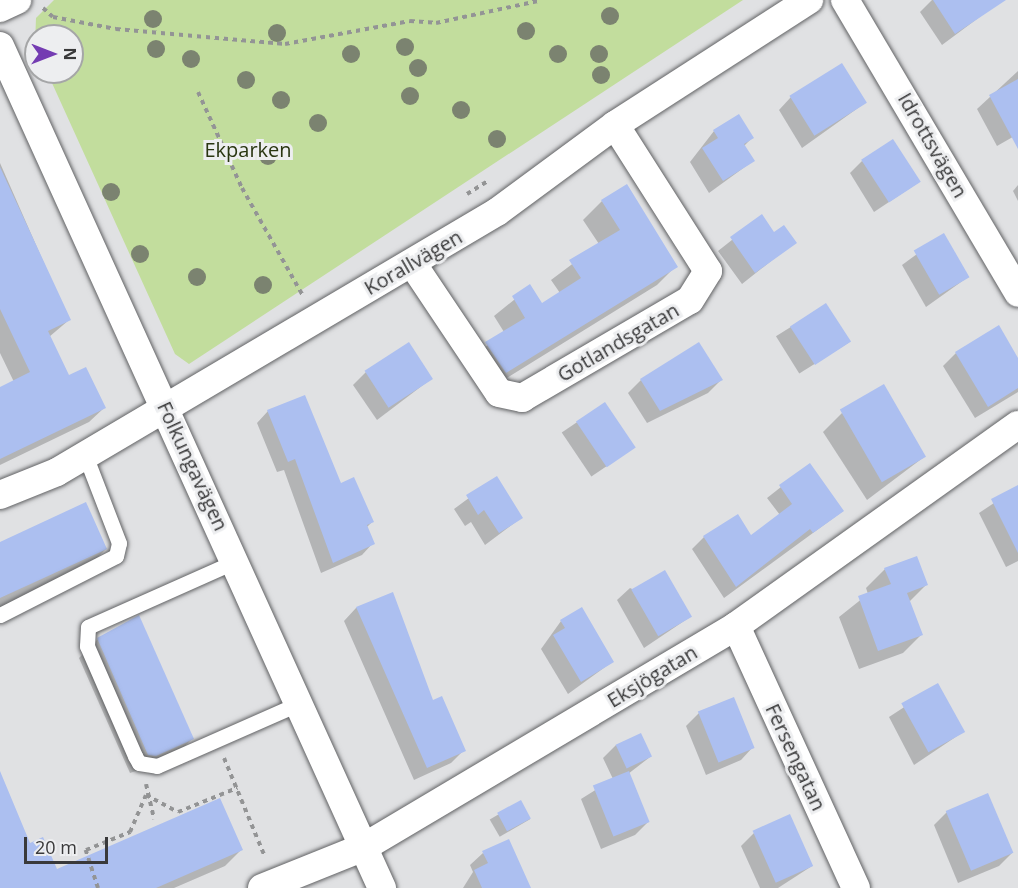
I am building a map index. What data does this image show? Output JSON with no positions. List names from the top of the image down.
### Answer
{
  "streets": {
    "street": [
      "Idrottsvägen",
      "Korallvägen",
      "Gotlandsgatan",
      "Folkungavägen",
      "Eksjögatan",
      "Fersengatan"
    ]
  },
  "crossings": [
    ["Korallvägen", "Gotlandsgatan"],
    ["Korallvägen", "Folkungavägen"],
    ["Folkungavägen", "Eksjögatan"],
    ["Eksjögatan", "Fersengatan"]
  ],
  "parks": ["Ekparken"],
  "scale_bar": "20 m",
  "north": "right"
}
